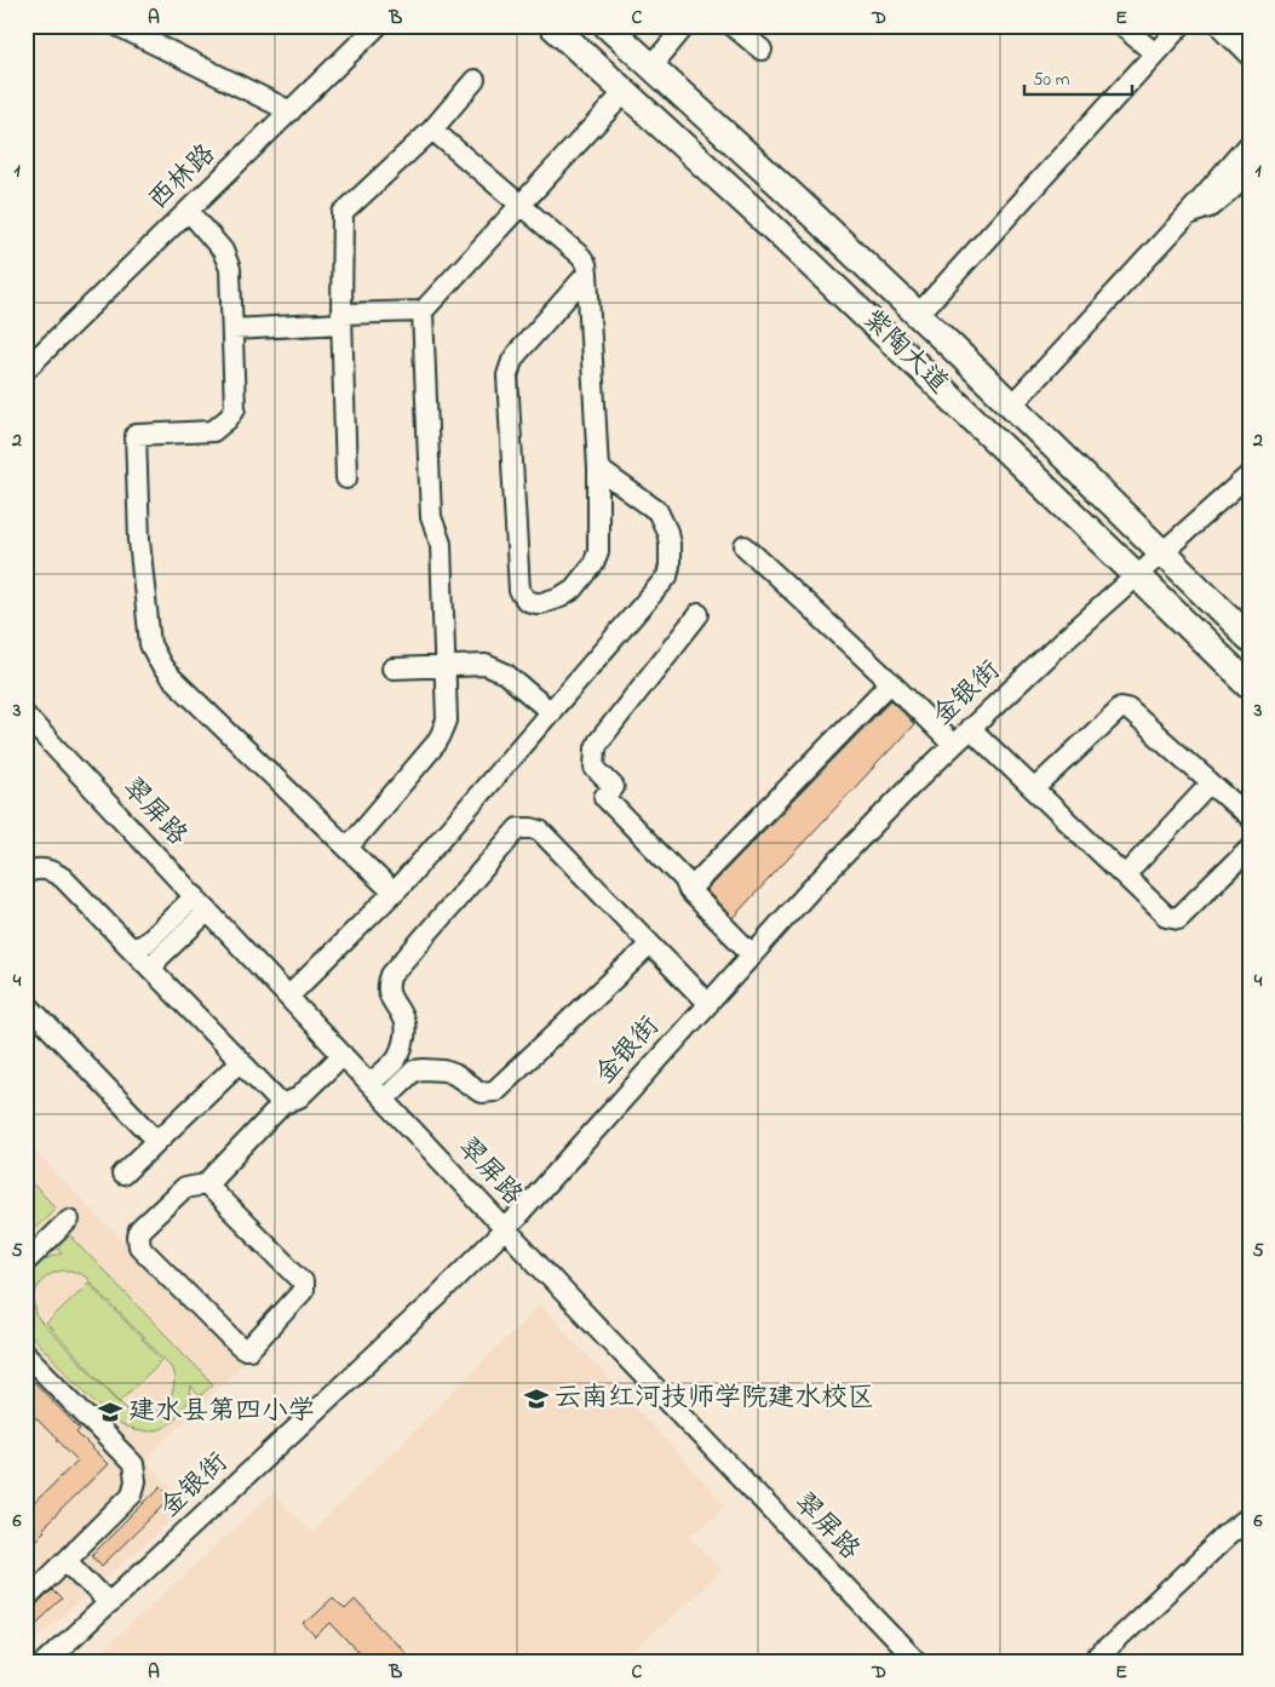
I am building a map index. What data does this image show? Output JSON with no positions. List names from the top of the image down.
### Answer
{
  "streets": {
    "main road": ["紫陶大道"],
    "street": ["西林路", "金银街", "翠屏路"]
  },
  "crossings": [
    ["紫陶大道", "金银街"],
    ["金银街", "翠屏路"]
  ],
  "places": {
    "school or university": ["云南红河技师学院建水校区", "建水县第四小学"]
  },
  "scale_bar": "50 m",
  "grid": {
    "columns": [
      "A",
      "B",
      "C",
      "D",
      "E"
    ],
    "rows": [
      "1",
      "2",
      "3",
      "4",
      "5",
      "6"
    ]
  }
}
